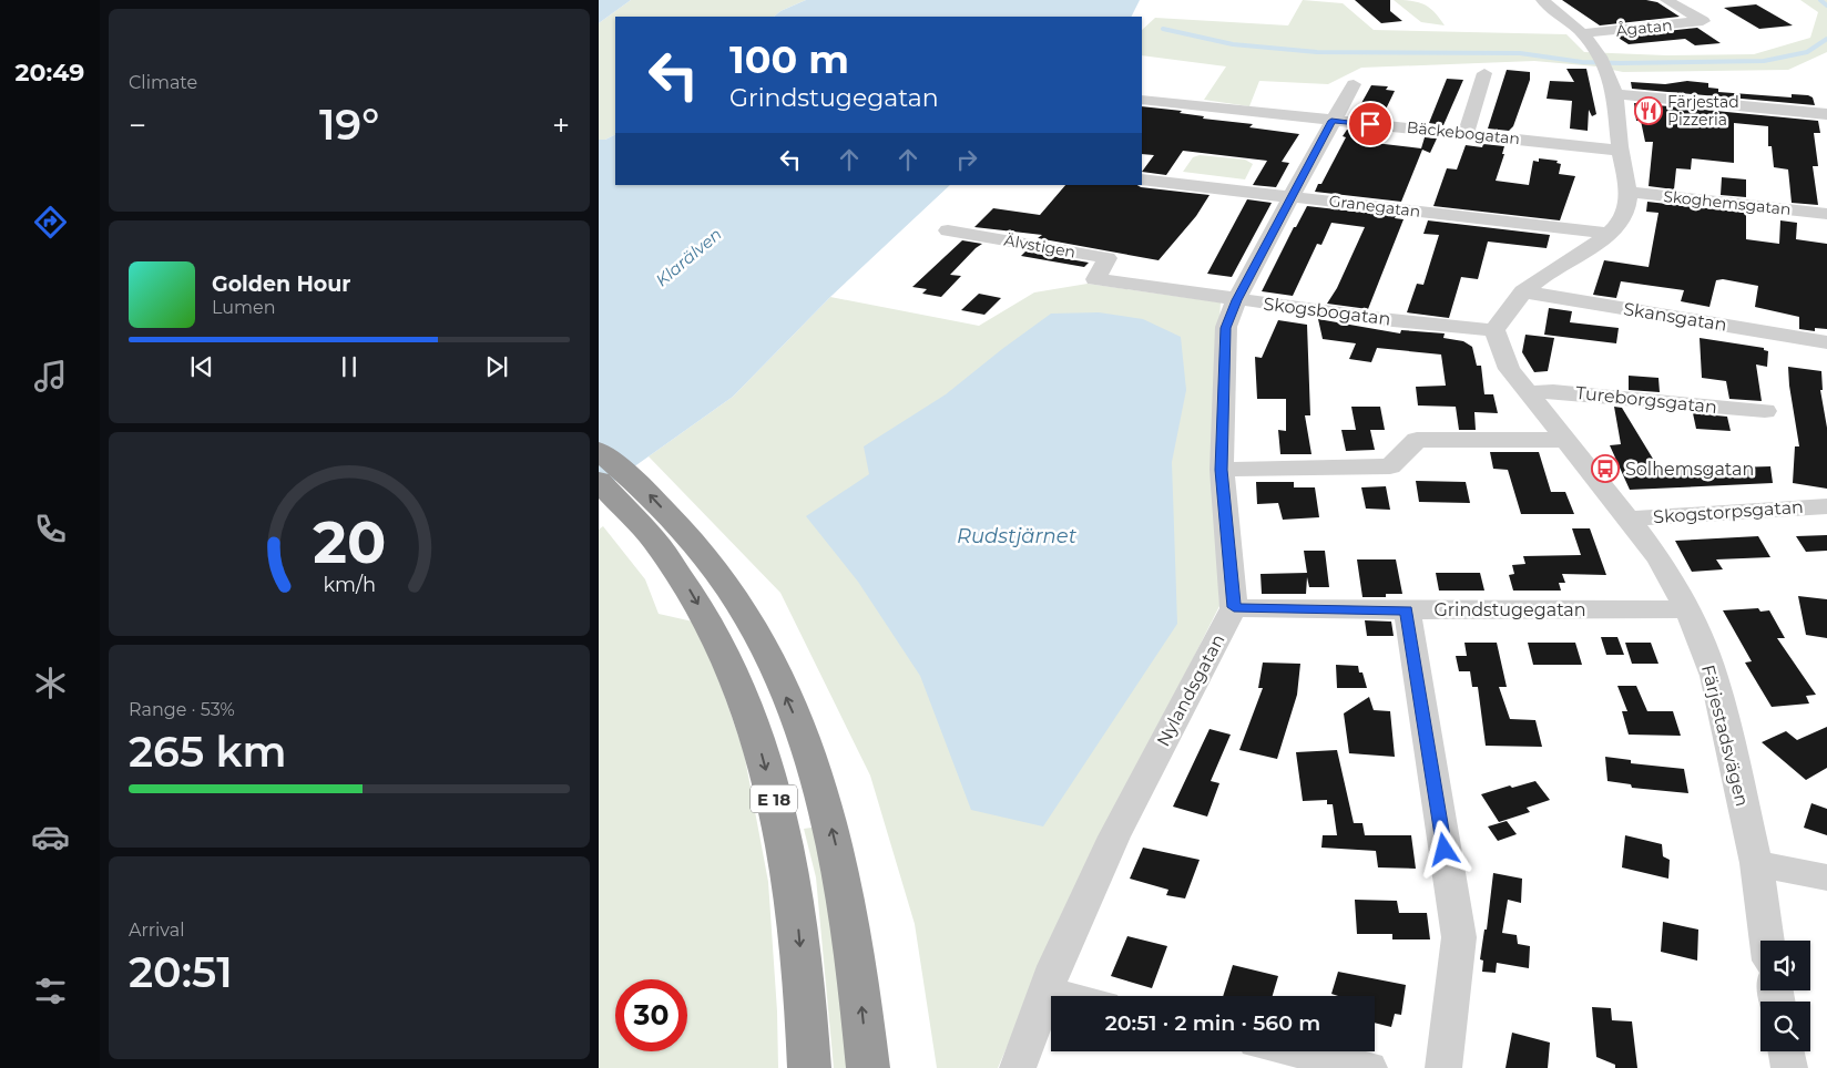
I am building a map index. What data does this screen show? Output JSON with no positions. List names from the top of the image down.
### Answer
{
  "streets": {
    "highway": ["E 18"],
    "street": [
      "Ågatan",
      "Bäckebogatan",
      "Skoghemsgatan",
      "Granegatan",
      "Älvstigen",
      "Skogsbogatan",
      "Skansgatan",
      "Tureborgsgatan",
      "Skogstorpsgatan",
      "Grindstugegatan",
      "Nylandsgatan",
      "Färjestadsvägen"
    ]
  },
  "crossings": [
    ["Älvstigen", "Skogsbogatan"],
    ["Skogsbogatan", "Färjestadsvägen"],
    ["Tureborgsgatan", "Färjestadsvägen"],
    ["Skogstorpsgatan", "Färjestadsvägen"],
    ["Grindstugegatan", "Nylandsgatan"],
    ["Grindstugegatan", "Färjestadsvägen"]
  ],
  "water": ["Klarälven", "Rudstjärnet"],
  "places": {
    "restaurant": ["Färjestad Pizzeria"],
    "bus stop": ["Solhemsgatan"]
  },
  "page": {
    "tabs": "20:49",
    "tile": [
      "Climate",
      ["Range · 53%", "265 km"],
      ["Arrival", "20:51"]
    ],
    "turn": ["100 m", "Grindstugegatan"],
    "heat": ["−", "19°", "+"],
    "song": ["Golden Hour", "Lumen"],
    "limit": "30",
    "trip": "20:51 · 2 min · 560 m",
    "gauge": ["20", "km/h"]
  }
}
